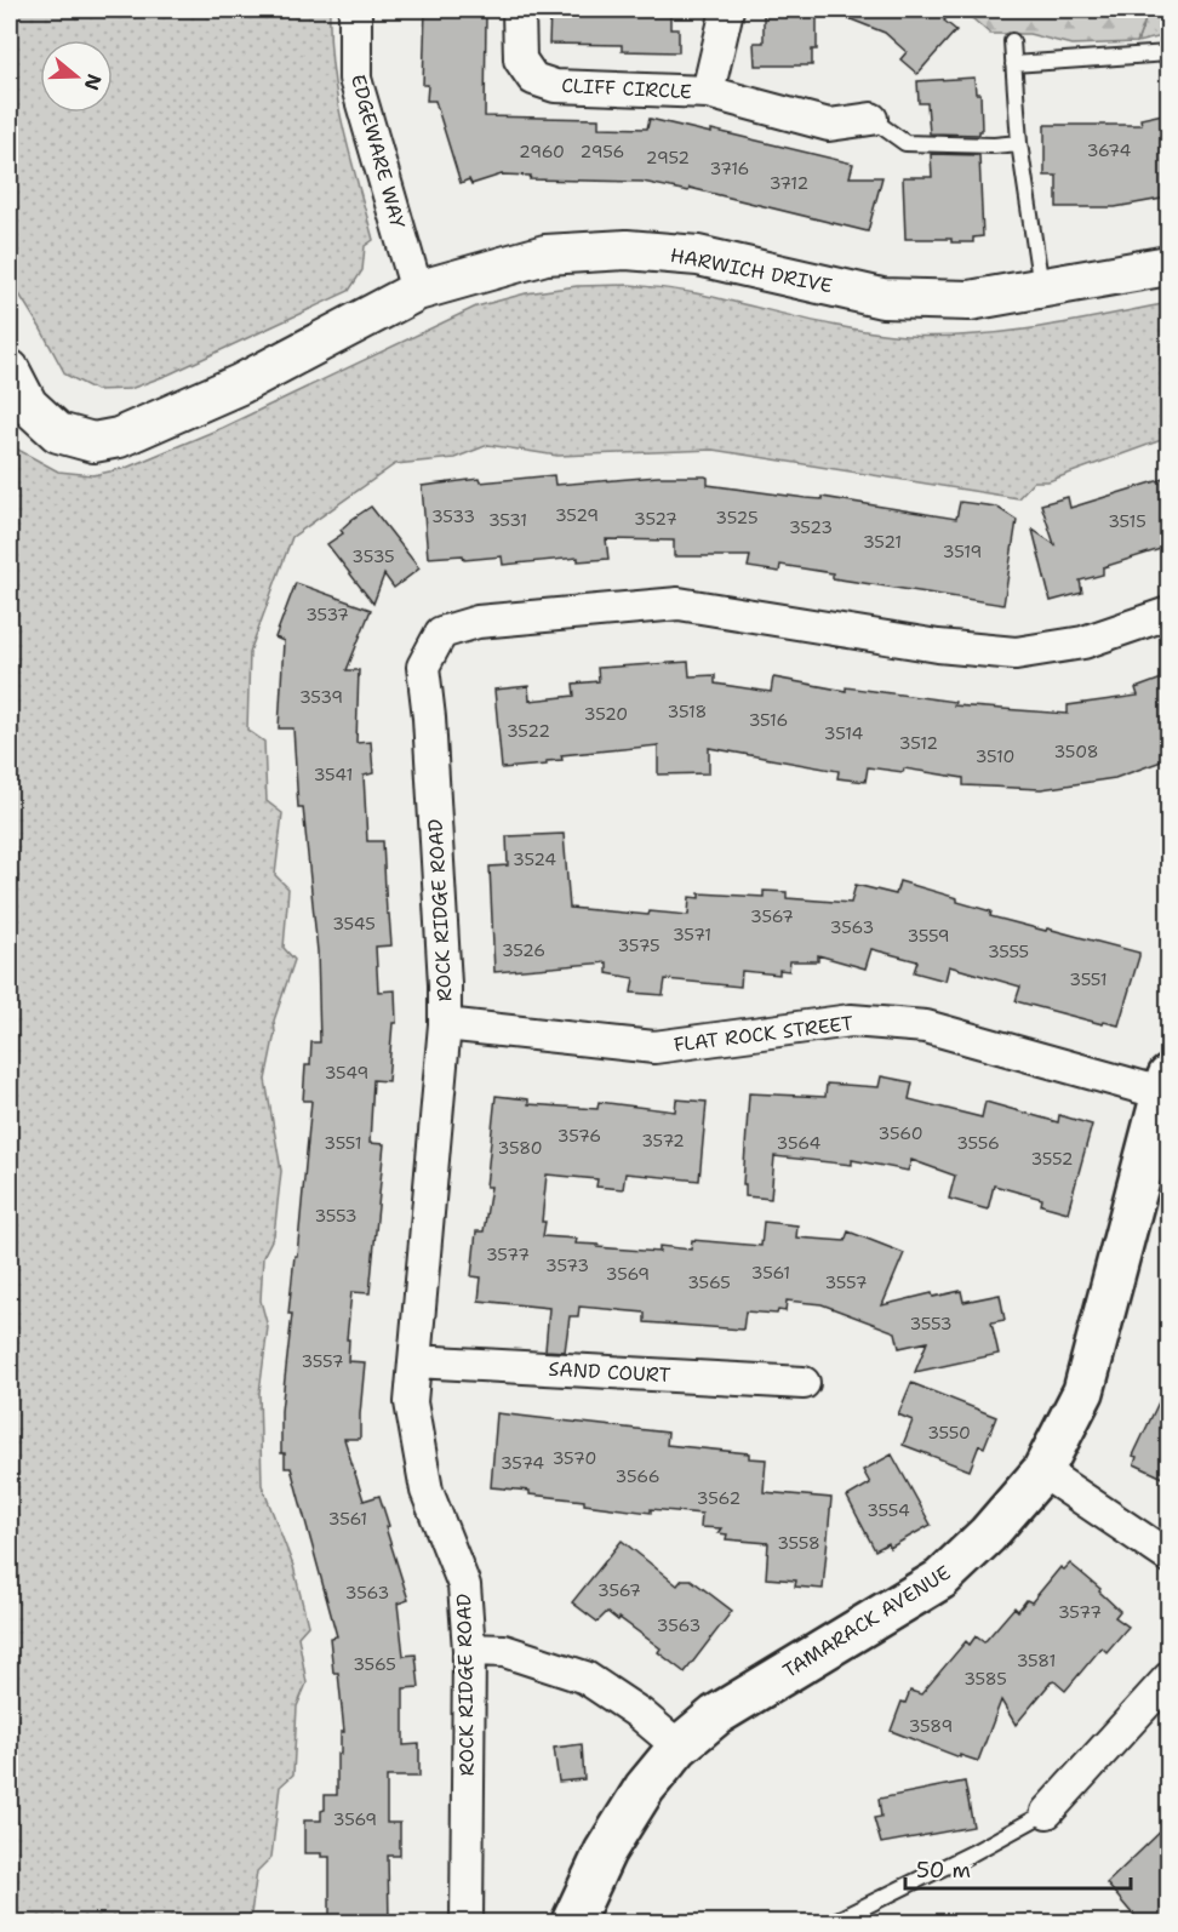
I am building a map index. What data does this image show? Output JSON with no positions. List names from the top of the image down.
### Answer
{
  "streets": {
    "main road": ["TAMARACK AVENUE"],
    "street": [
      "CLIFF CIRCLE",
      "EDGEWARE WAY",
      "HARWICH DRIVE",
      "ROCK RIDGE ROAD",
      "FLAT ROCK STREET",
      "SAND COURT"
    ]
  },
  "crossings": [
    ["EDGEWARE WAY", "HARWICH DRIVE"],
    ["ROCK RIDGE ROAD", "FLAT ROCK STREET"],
    ["ROCK RIDGE ROAD", "SAND COURT"],
    ["FLAT ROCK STREET", "TAMARACK AVENUE"]
  ],
  "house_numbers": [
    "3674",
    "2960",
    "2956",
    "2952",
    "3716",
    "3712",
    "3529",
    "3533",
    "3525",
    "3527",
    "3531",
    "3515",
    "3523",
    "3521",
    "3519",
    "3535",
    "3537",
    "3539",
    "3518",
    "3520",
    "3516",
    "3522",
    "3514",
    "3512",
    "3508",
    "3510",
    "3541",
    "3524",
    "3567",
    "3545",
    "3563",
    "3571",
    "3559",
    "3575",
    "3526",
    "3555",
    "3551",
    "3549",
    "3560",
    "3576",
    "3572",
    "3551",
    "3564",
    "3556",
    "3580",
    "3552",
    "3553",
    "3577",
    "3573",
    "3561",
    "3569",
    "3565",
    "3557",
    "3553",
    "3557",
    "3550",
    "3570",
    "3574",
    "3566",
    "3562",
    "3554",
    "3561",
    "3558",
    "3567",
    "3563",
    "3577",
    "3563",
    "3581",
    "3565",
    "3585",
    "3589",
    "3569"
  ],
  "scale_bar": "50 m",
  "north": "right"
}
